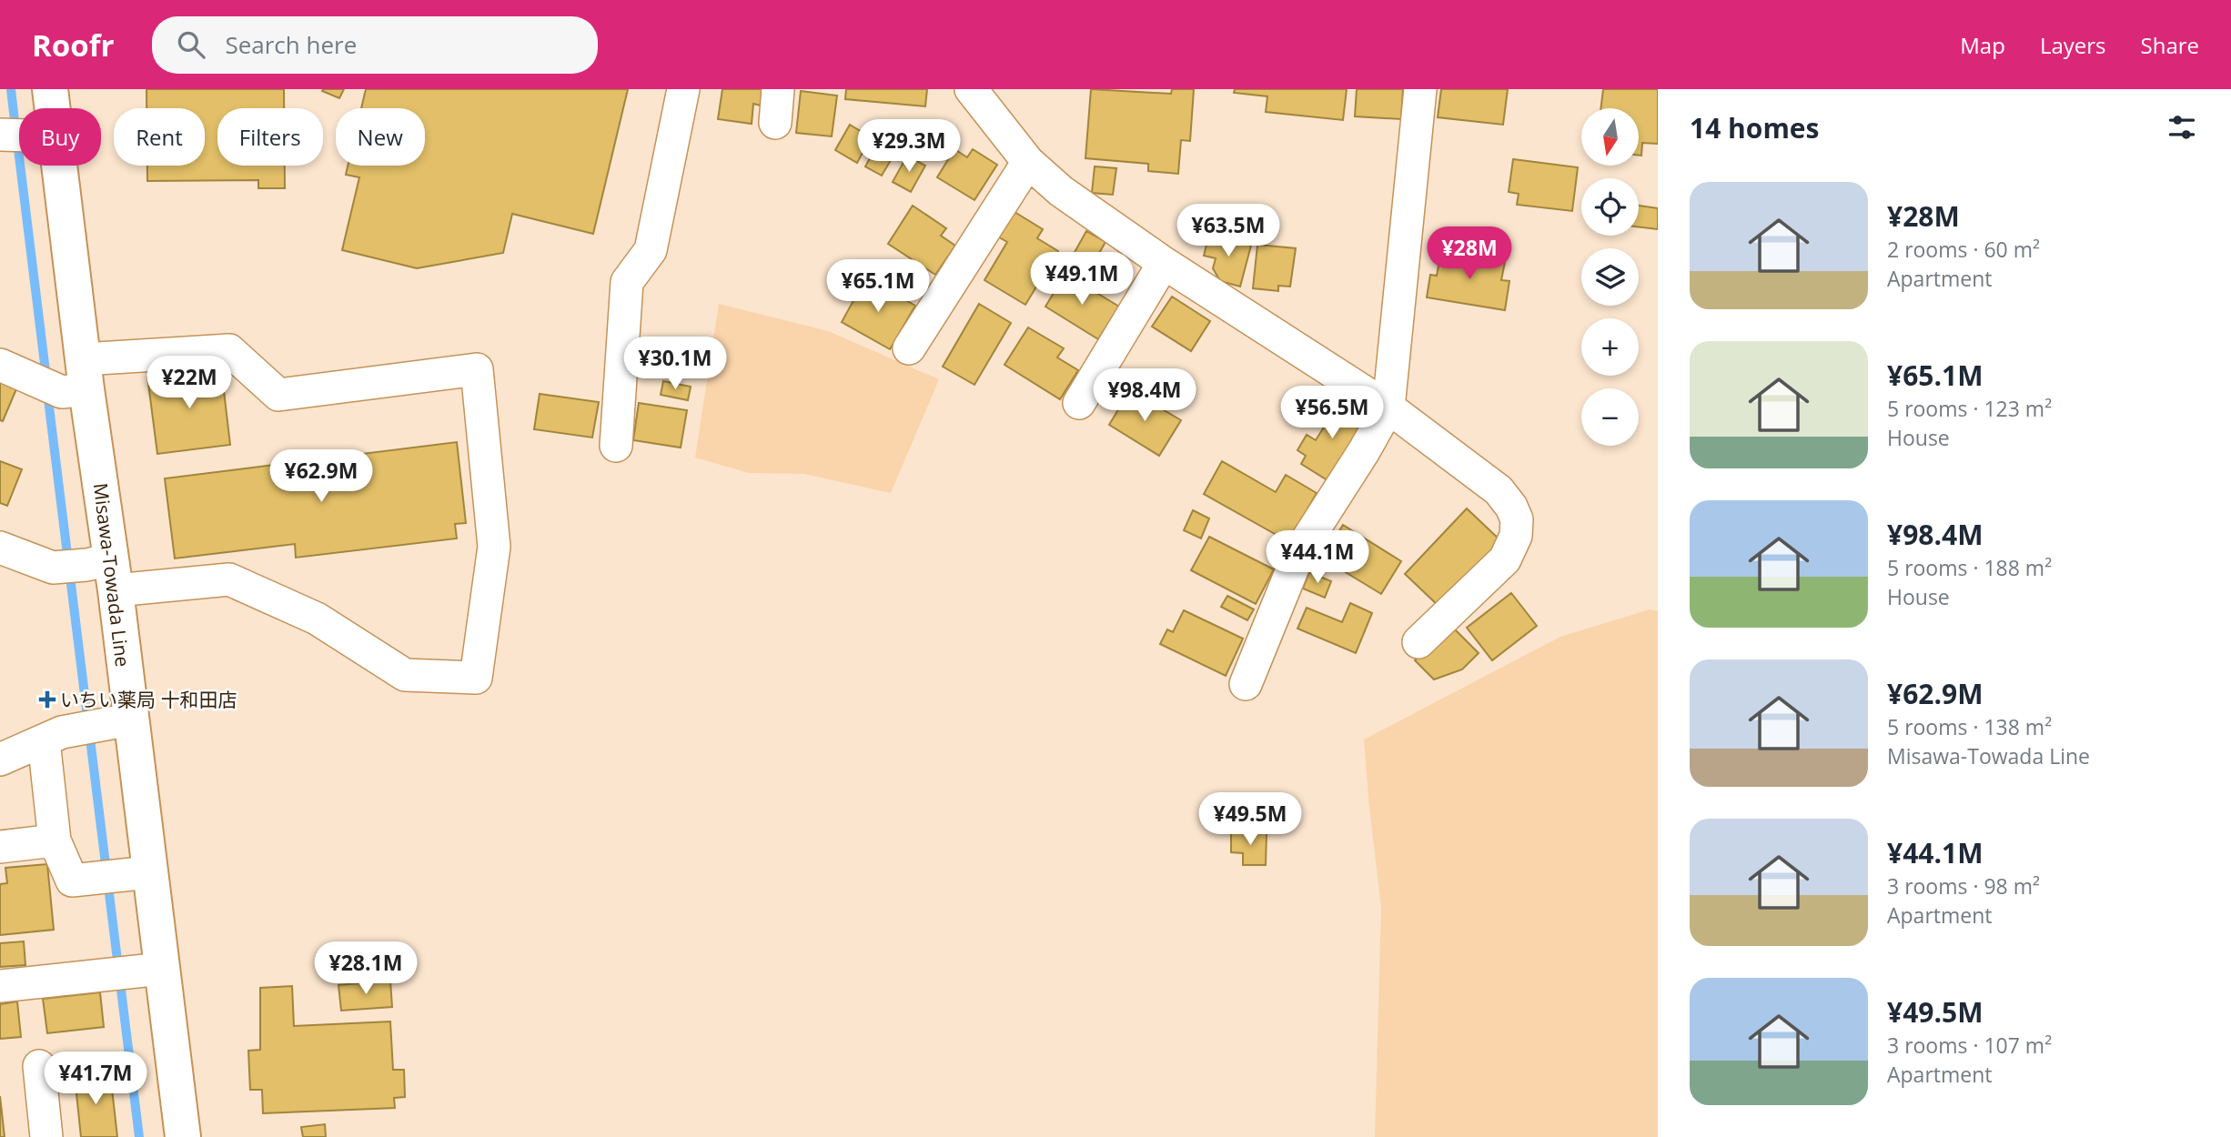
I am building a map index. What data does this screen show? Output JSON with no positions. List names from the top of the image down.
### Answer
{
  "streets": {
    "main road": ["Misawa-Towada Line"]
  },
  "places": {
    "health": ["いちい薬局 十和田店"]
  },
  "north": "bottom",
  "page": {
    "header": "Roofr",
    "search": "Search here",
    "nav": ["Map", "Layers", "Share"],
    "heading": "14 homes",
    "map_buttons": ["+", "−"],
    "chip": [
      "Buy",
      "Rent",
      "Filters",
      "New"
    ],
    "price": [
      "¥29.3M",
      "¥63.5M",
      "¥28M",
      "¥49.1M",
      "¥65.1M",
      "¥30.1M",
      "¥22M",
      "¥98.4M",
      "¥56.5M",
      "¥62.9M",
      "¥44.1M",
      "¥49.5M",
      "¥28.1M",
      "¥41.7M"
    ],
    "list": [
      {
        "name": "¥28M",
        "note": "2 rooms · 60 m² · Apartment"
      },
      {
        "name": "¥65.1M",
        "note": "5 rooms · 123 m² · House"
      },
      {
        "name": "¥98.4M",
        "note": "5 rooms · 188 m² · House"
      },
      {
        "name": "¥62.9M",
        "note": "5 rooms · 138 m² · Misawa-Towada Line"
      },
      {
        "name": "¥44.1M",
        "note": "3 rooms · 98 m² · Apartment"
      },
      {
        "name": "¥49.5M",
        "note": "3 rooms · 107 m² · Apartment"
      }
    ]
  }
}
